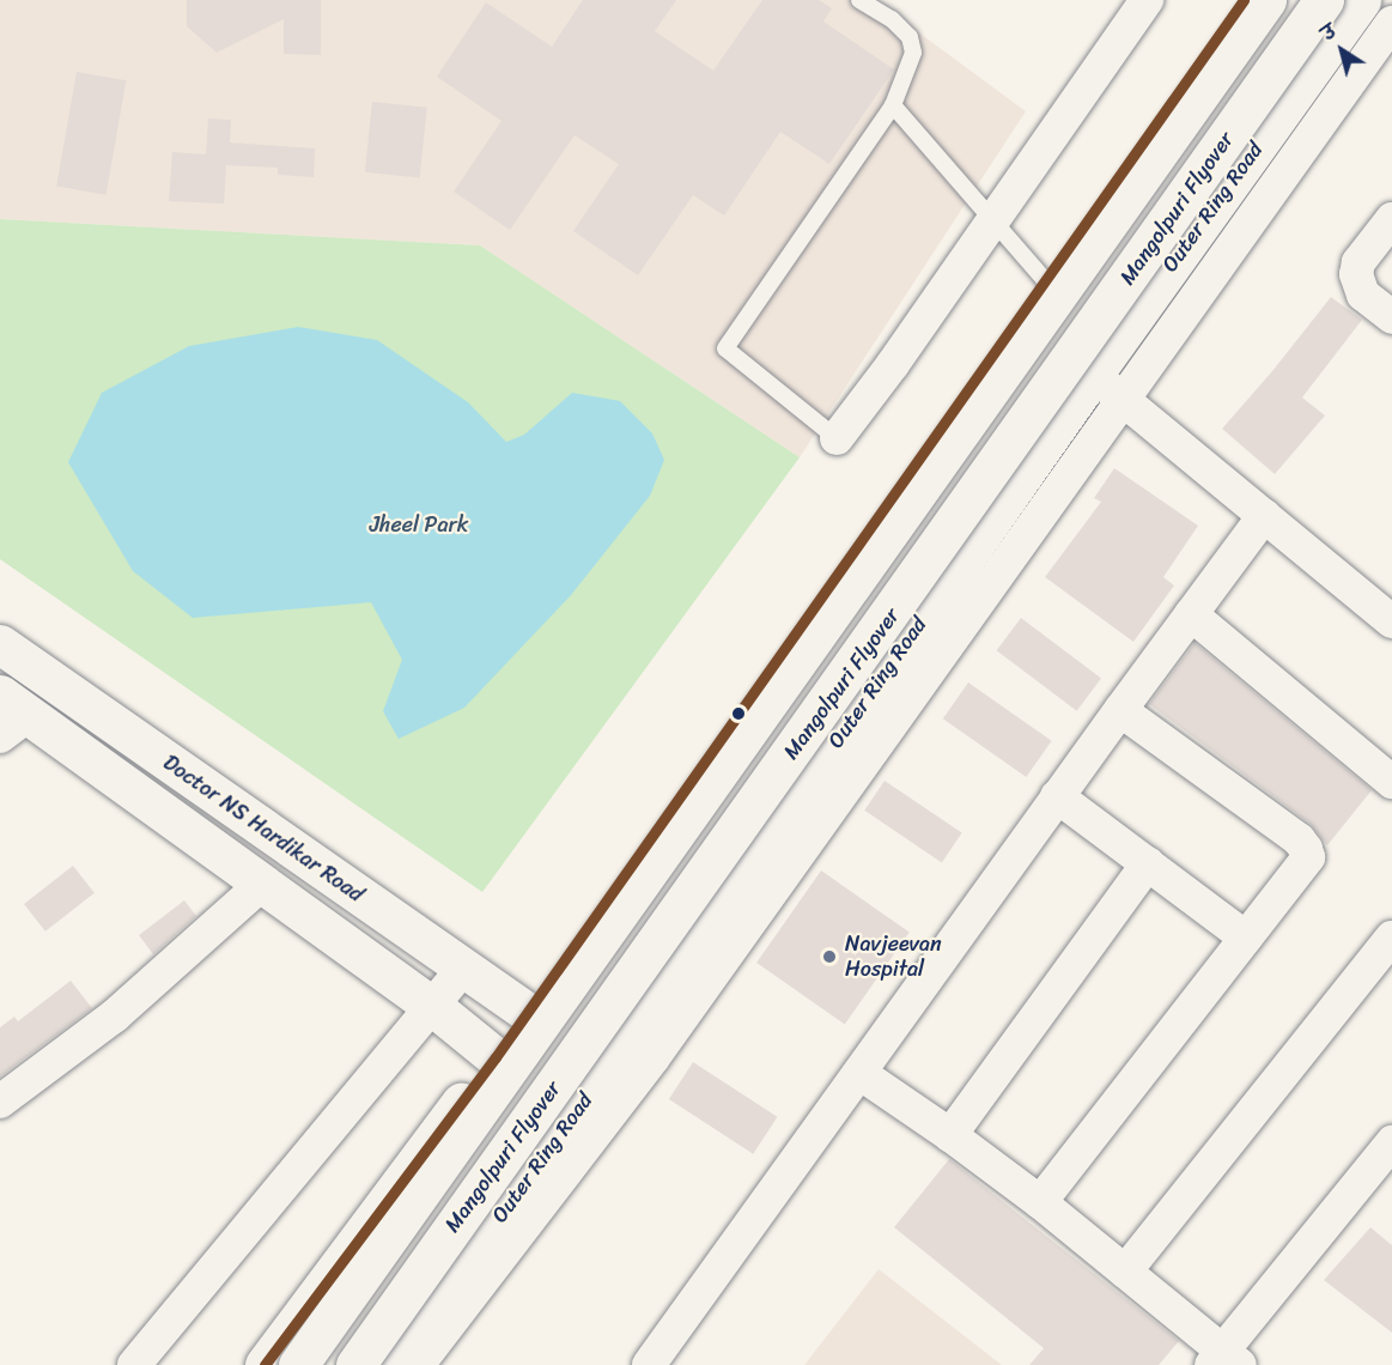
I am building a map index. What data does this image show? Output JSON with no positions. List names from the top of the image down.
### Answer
{
  "streets": {
    "main road": ["Outer Ring Road", "Mangolpuri Flyover", "Doctor NS Hardikar Road"]
  },
  "parks": ["Jheel Park"],
  "places": ["Navjeevan Hospital"],
  "north": "top left"
}
